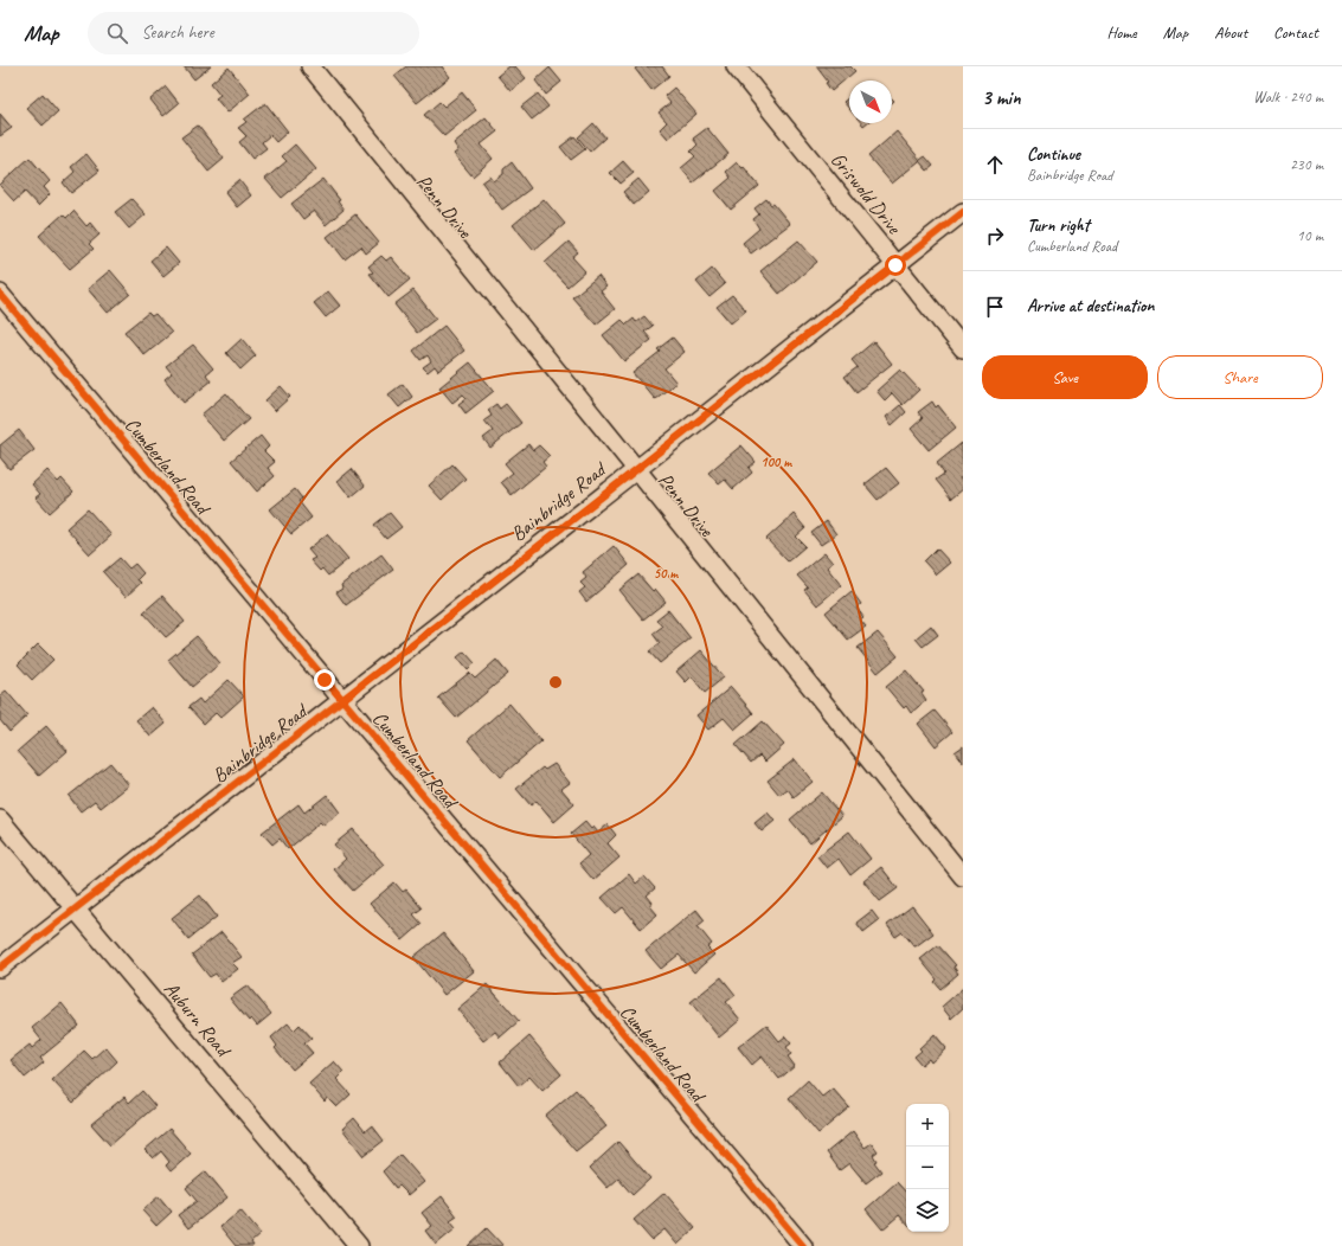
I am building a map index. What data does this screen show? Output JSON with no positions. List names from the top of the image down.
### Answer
{
  "streets": {
    "street": [
      "Griswold Drive",
      "Penn Drive",
      "Cumberland Road",
      "Bainbridge Road",
      "Auburn Road"
    ]
  },
  "crossings": [
    ["Griswold Drive", "Bainbridge Road"],
    ["Penn Drive", "Bainbridge Road"],
    ["Cumberland Road", "Bainbridge Road"],
    ["Bainbridge Road", "Auburn Road"]
  ],
  "north": "bottom right",
  "page": {
    "header": "Map",
    "search": "Search here",
    "nav": [
      "Home",
      "Map",
      "About",
      "Contact"
    ],
    "heading": ["3 min", "Walk · 240 m"],
    "list": [
      ["Continue", "Bainbridge Road", "230 m"],
      ["Turn right", "Cumberland Road", "10 m"],
      "Arrive at destination"
    ],
    "buttons": ["Save", "Share"],
    "map_buttons": ["+", "−"]
  },
  "rings": ["100 m", "50 m"]
}
